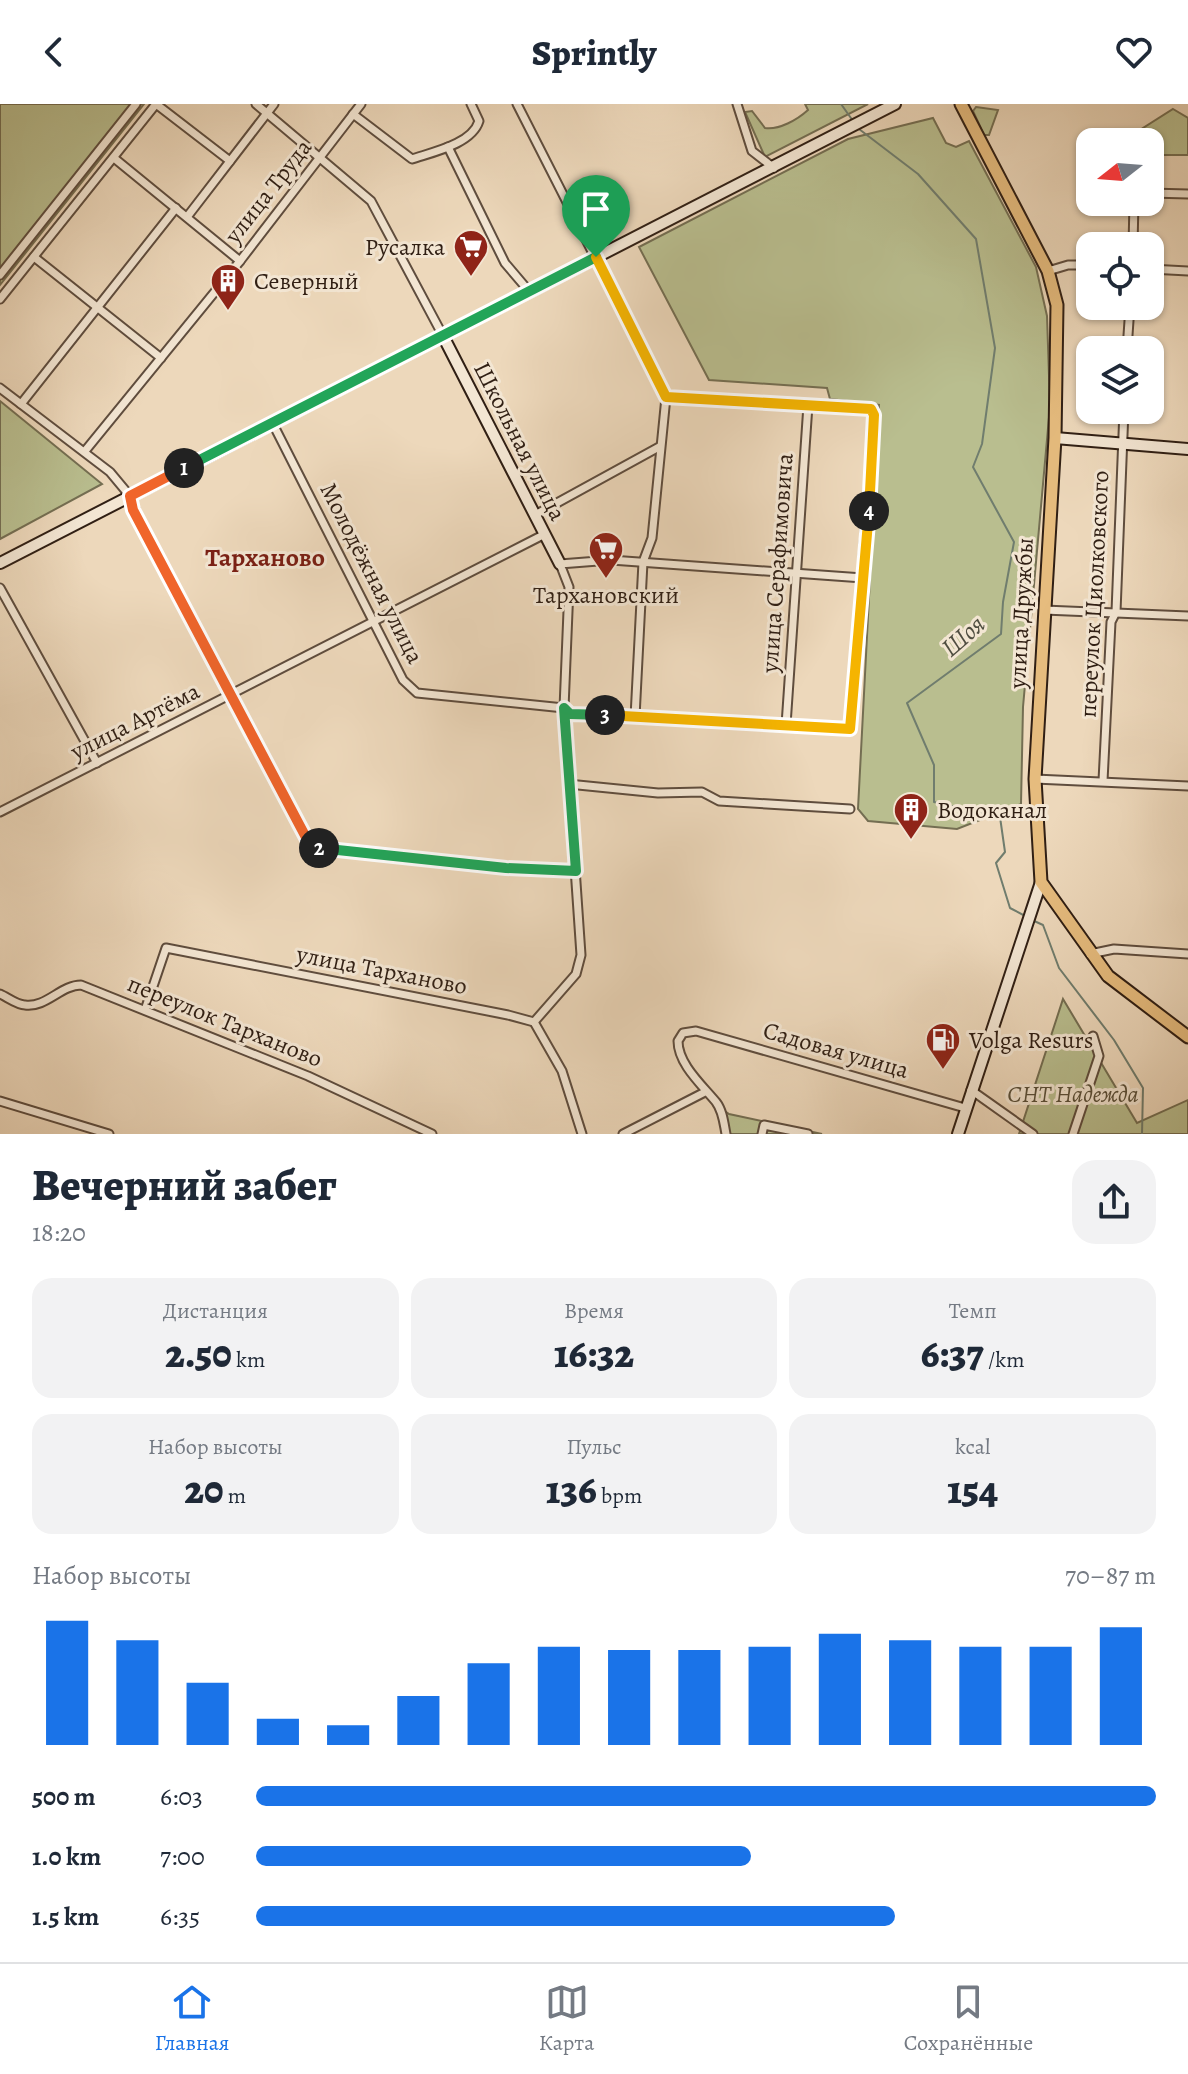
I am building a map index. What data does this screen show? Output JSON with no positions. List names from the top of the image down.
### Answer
{
  "streets": {
    "main road": ["улица Дружбы"],
    "street": [
      "улица Труда",
      "Школьная улица",
      "улица Серафимовича",
      "Молодёжная улица",
      "переулок Циолковского",
      "улица Артёма",
      "улица Тарханово",
      "переулок Тарханово",
      "Садовая улица"
    ]
  },
  "crossings": [
    ["улица Труда", "Школьная улица"],
    ["Школьная улица", "улица Артёма"],
    ["улица Серафимовича", "Молодёжная улица"],
    ["Молодёжная улица", "улица Артёма"],
    ["улица Дружбы", "Садовая улица"],
    ["улица Тарханово", "переулок Тарханово"]
  ],
  "districts": ["Тарханово"],
  "water": ["Шоя"],
  "parks": ["СНТ Надежда"],
  "places": {
    "supermarket": ["Русалка", "Тархановский"],
    "building": ["Северный", "Водоканал"],
    "fuel station": ["Volga Resurs"]
  },
  "north": "left",
  "page": {
    "header": "Sprintly",
    "pins": [
      "1",
      "4",
      "3",
      "2"
    ],
    "heading": ["Вечерний забег", "18:20"],
    "stats": [
      ["Дистанция", "2.50 km"],
      ["Время", "16:32"],
      ["Темп", "6:37 /km"],
      ["Набор высоты", "20 m"],
      ["Пульс", "136 bpm"],
      ["kcal", "154"]
    ],
    "chart": ["Набор высоты", "70–87 m"],
    "list": [
      {
        "name": "500 m",
        "note": "6:03"
      },
      {
        "name": "1.0 km",
        "note": "7:00"
      },
      {
        "name": "1.5 km",
        "note": "6:35"
      }
    ],
    "tabs": ["Главная", "Карта", "Сохранённые"]
  }
}
